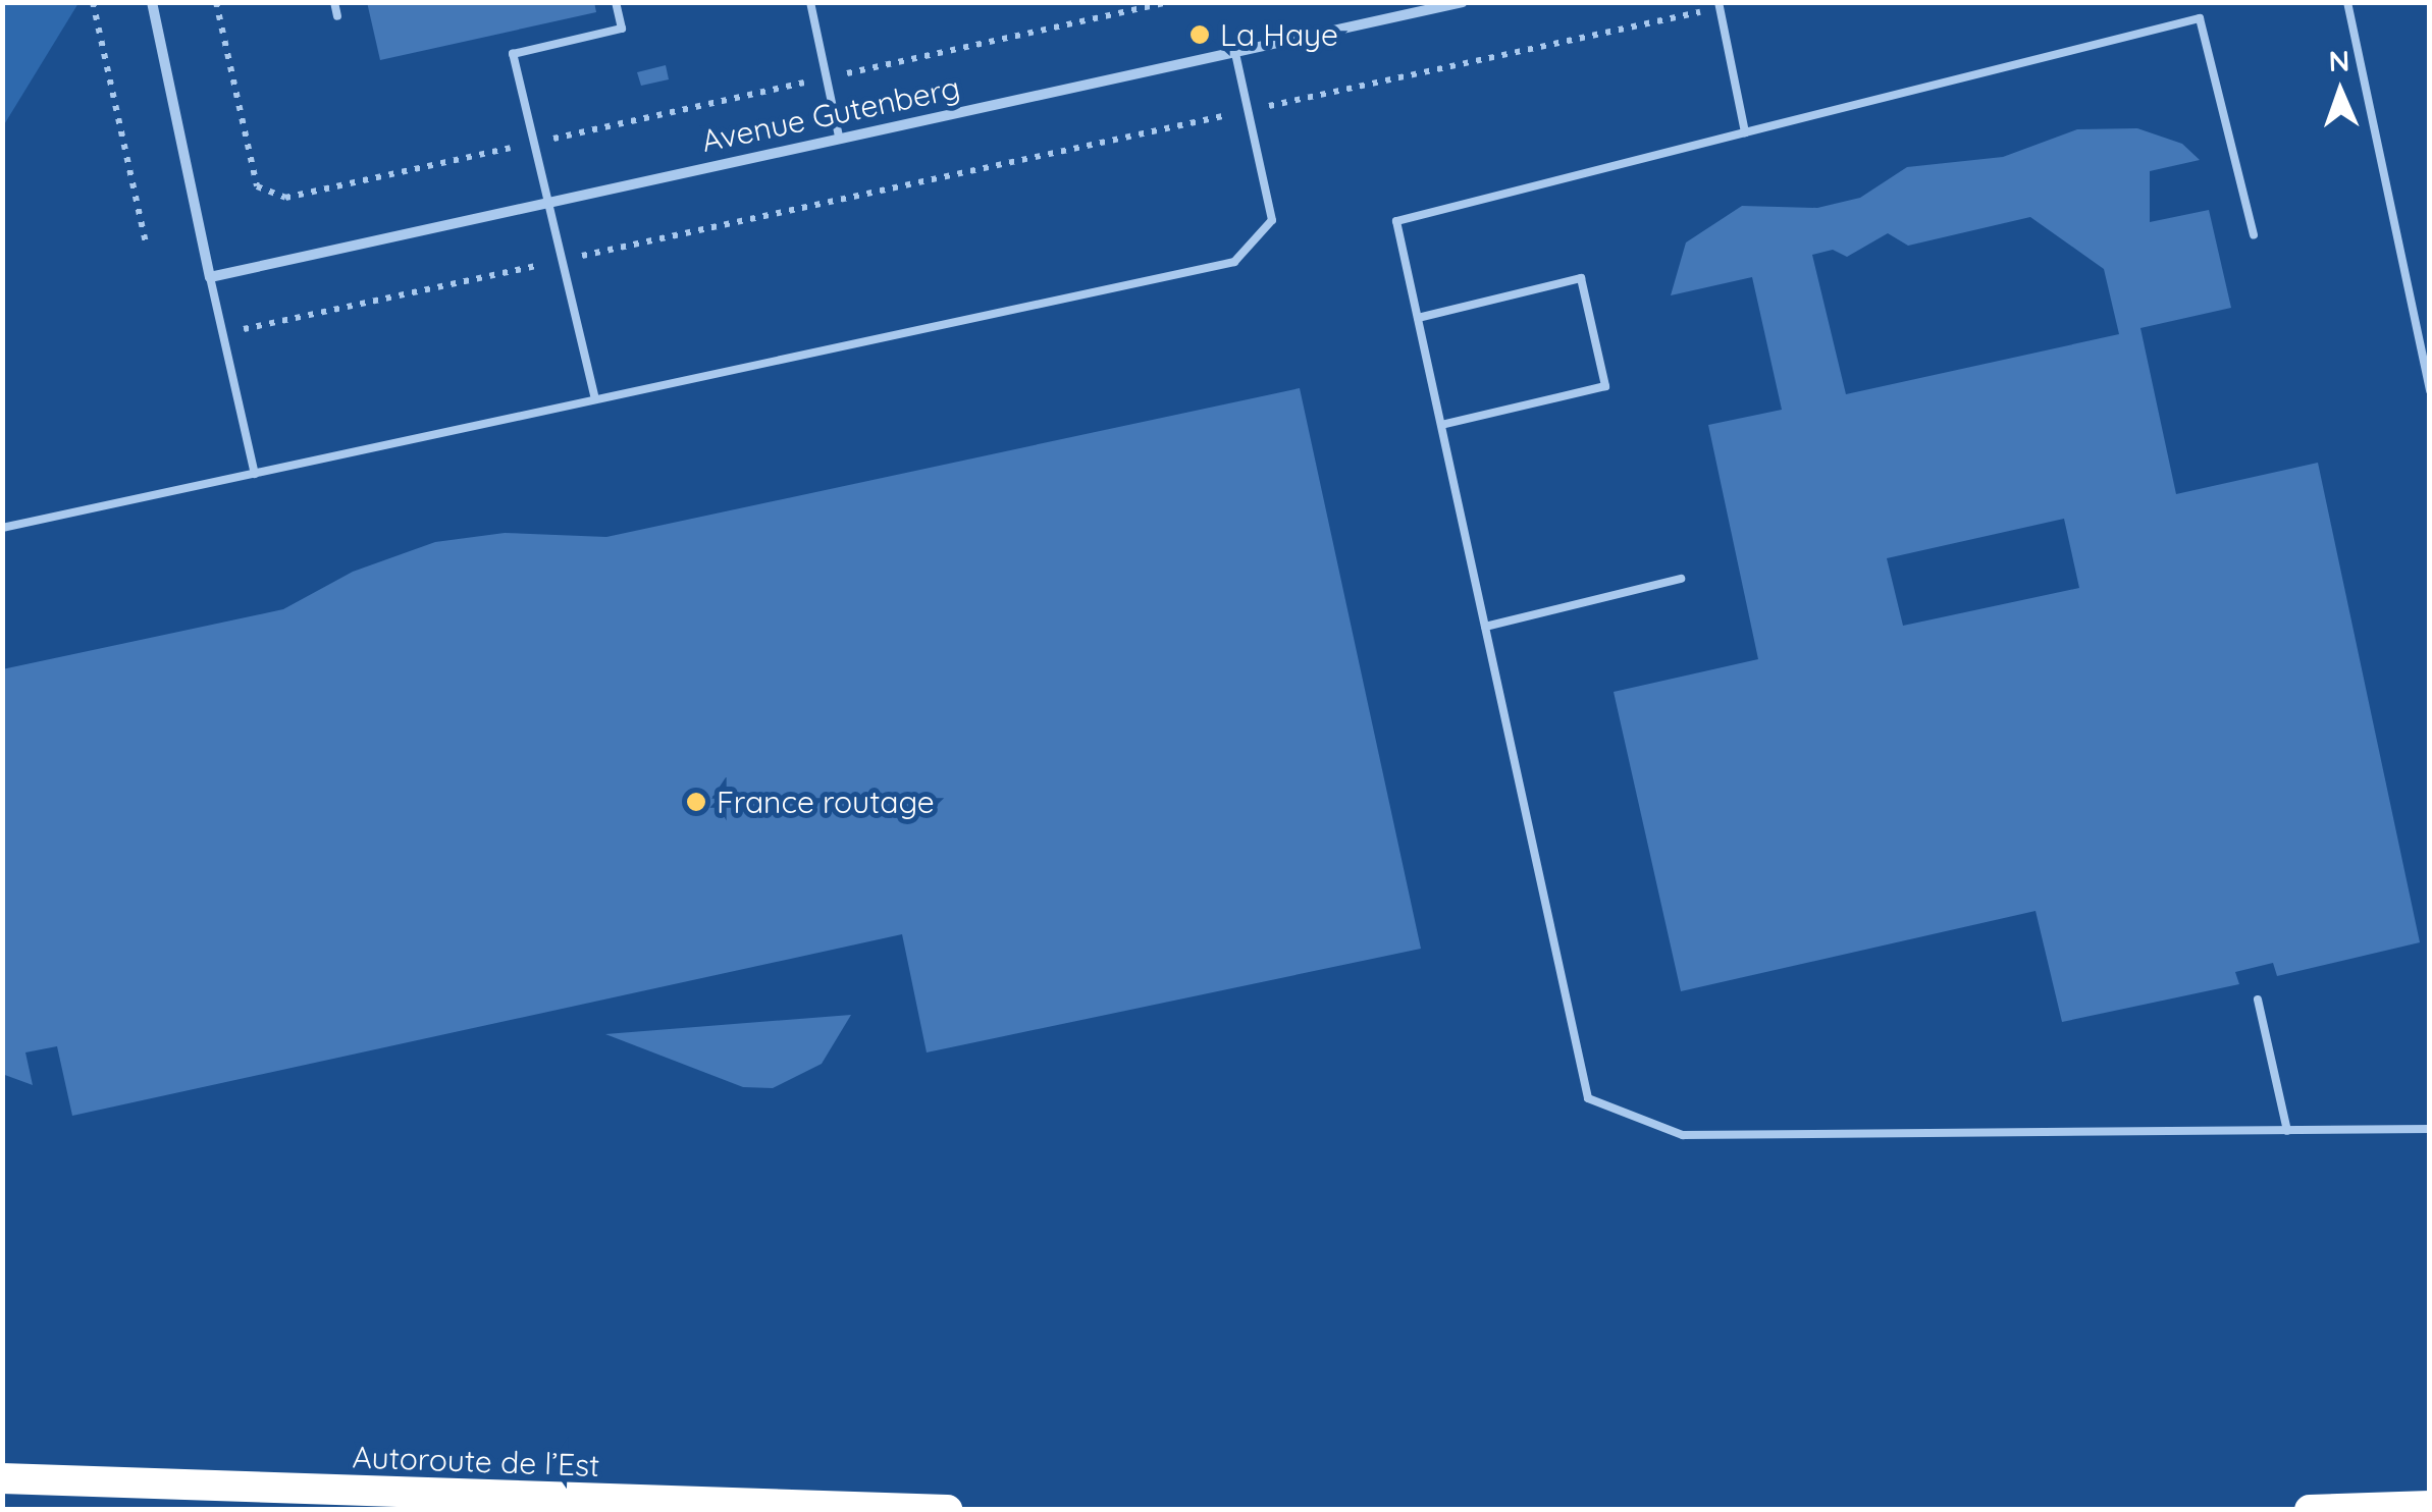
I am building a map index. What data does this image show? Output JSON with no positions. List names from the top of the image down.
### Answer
{
  "streets": {
    "highway": ["Autoroute de l’Est"],
    "street": ["Avenue Gutenberg"]
  },
  "places": ["La Haye", "France routage"],
  "north": "top"
}
